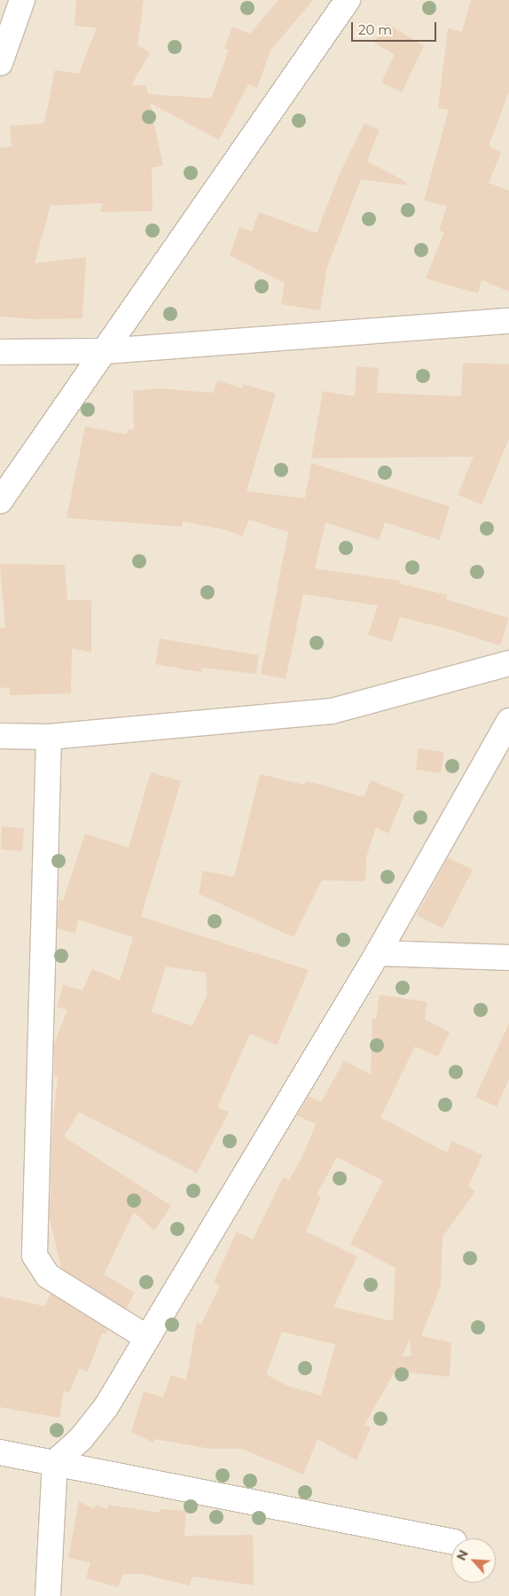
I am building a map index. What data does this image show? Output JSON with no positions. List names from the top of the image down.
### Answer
{
  "scale_bar": "20 m",
  "north": "top left"
}
